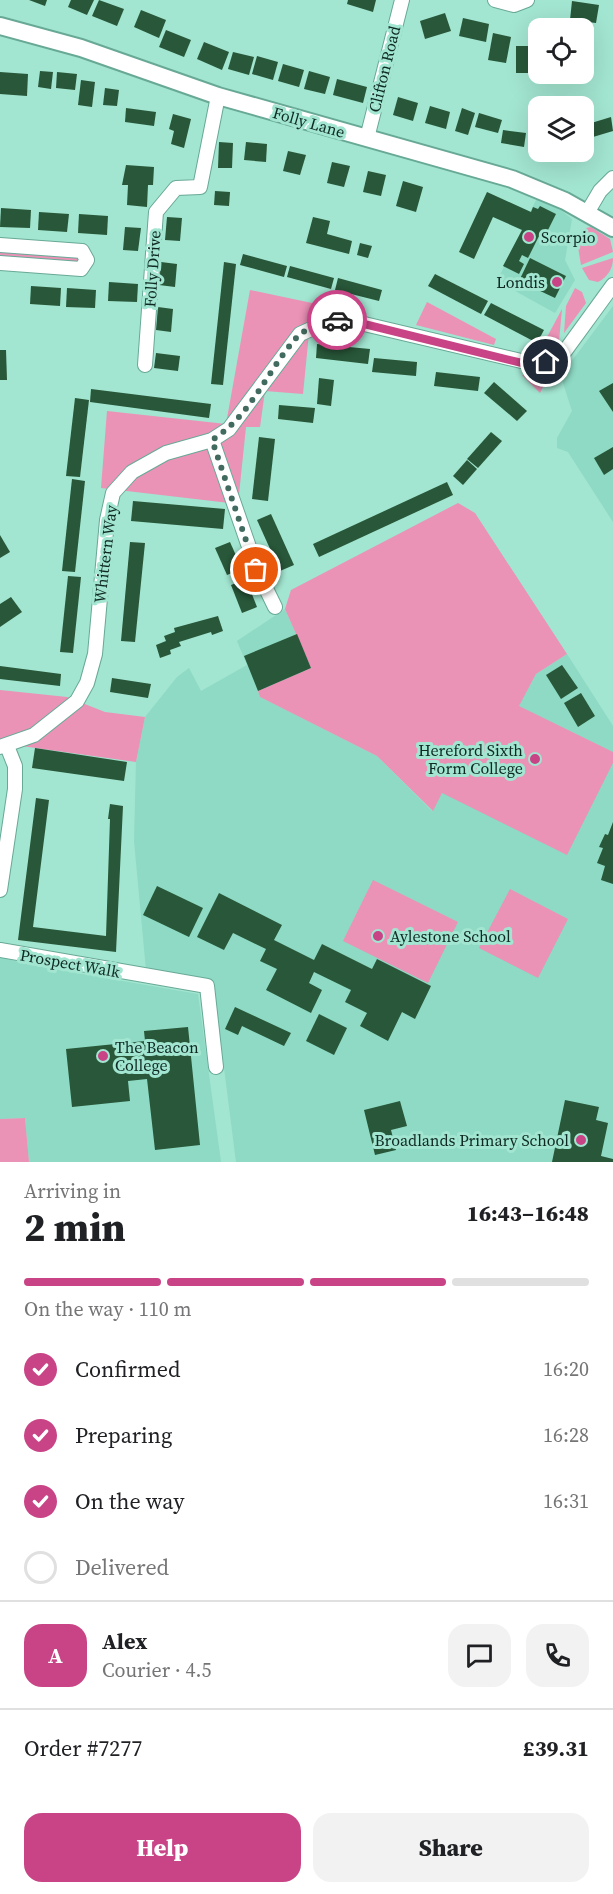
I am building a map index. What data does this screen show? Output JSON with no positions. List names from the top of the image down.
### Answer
{
  "streets": {
    "street": [
      "Clifton Road",
      "Folly Lane",
      "Folly Drive",
      "Whittern Way",
      "Prospect Walk"
    ]
  },
  "crossings": [
    ["Clifton Road", "Folly Lane"],
    ["Folly Lane", "Folly Drive"]
  ],
  "places": [
    "Scorpio",
    "Londis",
    "Hereford Sixth Form College",
    "Aylestone School",
    "The Beacon College",
    "Broadlands Primary School"
  ],
  "page": {
    "heading": ["2 min", "Arriving in", "16:43–16:48"],
    "panel": [
      "Alex",
      "Courier · 4.5",
      "Order #7277",
      "£39.31"
    ],
    "bar": "On the way · 110 m",
    "list": [
      ["Confirmed", "16:20"],
      ["Preparing", "16:28"],
      ["On the way", "16:31"],
      "Delivered"
    ],
    "round": "A",
    "buttons": ["Help", "Share"]
  }
}
